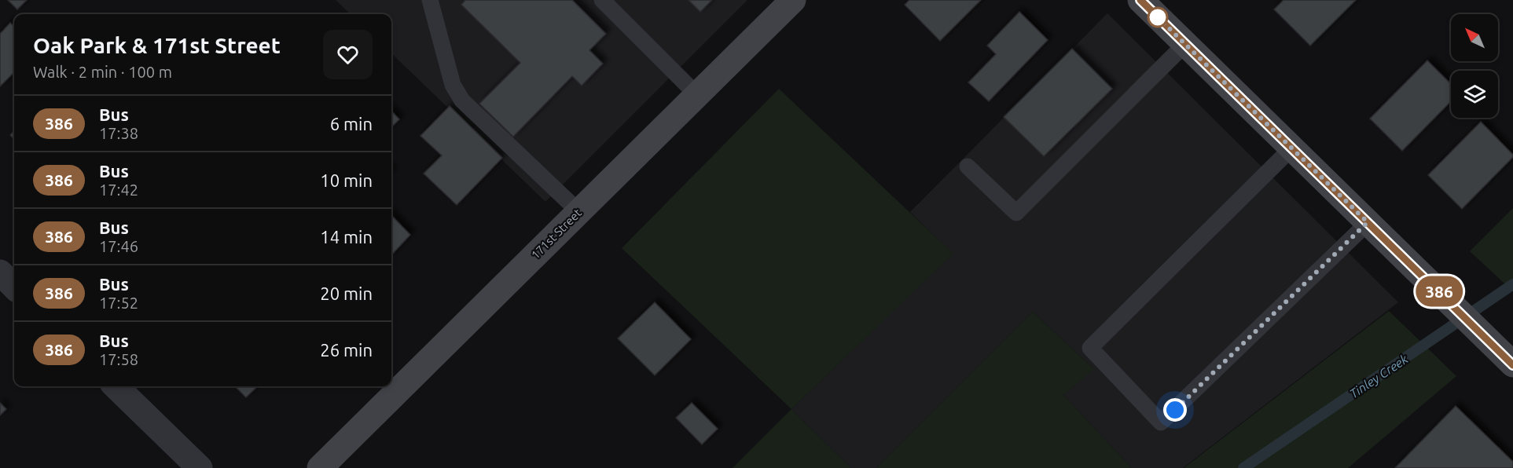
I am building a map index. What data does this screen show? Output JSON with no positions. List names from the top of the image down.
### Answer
{
  "streets": {
    "street": ["171st Street"]
  },
  "water": ["Tinley Creek"],
  "lines": ["bus line 386"],
  "north": "top left",
  "page": {
    "on_map": "386",
    "heading": ["Oak Park & 171st Street", "Walk · 2 min · 100 m"],
    "list": [
      {
        "mark": "386",
        "name": "Bus",
        "note": "17:38",
        "value": "6 min"
      },
      {
        "mark": "386",
        "name": "Bus",
        "note": "17:42",
        "value": "10 min"
      },
      {
        "mark": "386",
        "name": "Bus",
        "note": "17:46",
        "value": "14 min"
      },
      {
        "mark": "386",
        "name": "Bus",
        "note": "17:52",
        "value": "20 min"
      },
      {
        "mark": "386",
        "name": "Bus",
        "note": "17:58",
        "value": "26 min"
      }
    ]
  }
}
